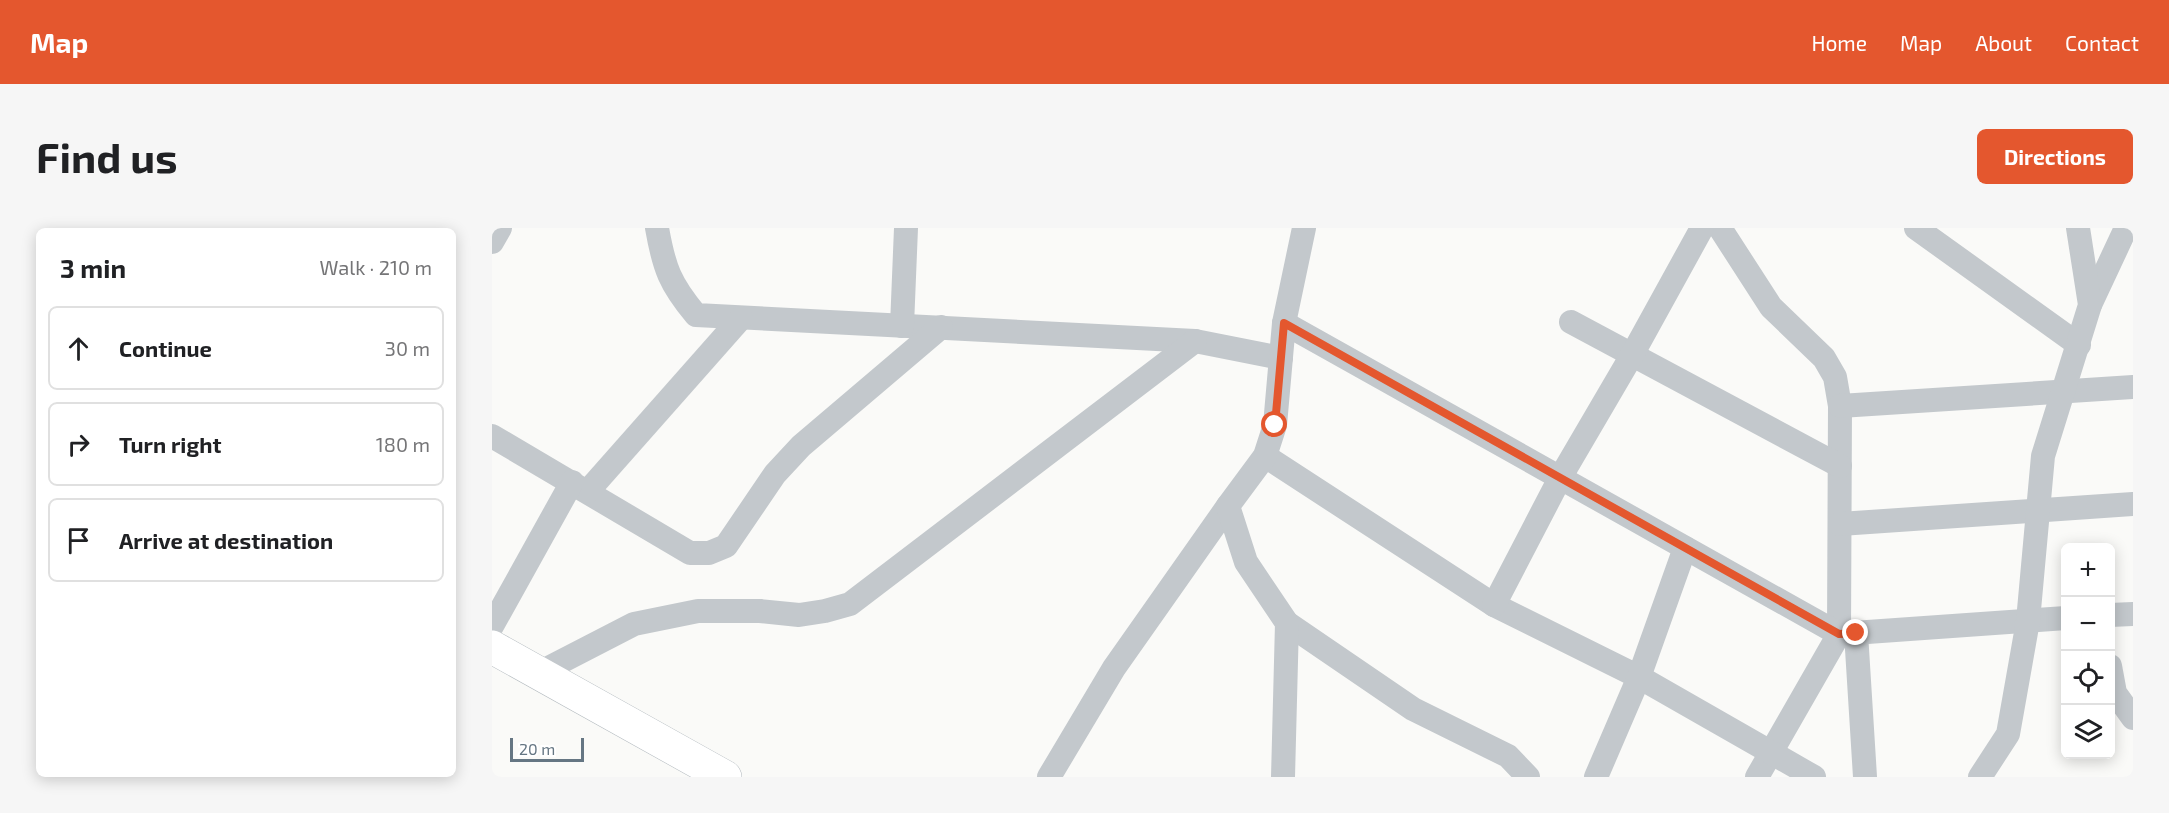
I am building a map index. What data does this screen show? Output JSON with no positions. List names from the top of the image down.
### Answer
{
  "scale_bar": "20 m",
  "page": {
    "header": "Map",
    "nav": [
      "Home",
      "Map",
      "About",
      "Contact"
    ],
    "buttons": "Directions",
    "title": "Find us",
    "heading": ["3 min", "Walk · 210 m"],
    "list": [
      ["Continue", "30 m"],
      ["Turn right", "180 m"],
      "Arrive at destination"
    ],
    "map_buttons": ["+", "−"],
    "scale": "20 m"
  }
}
